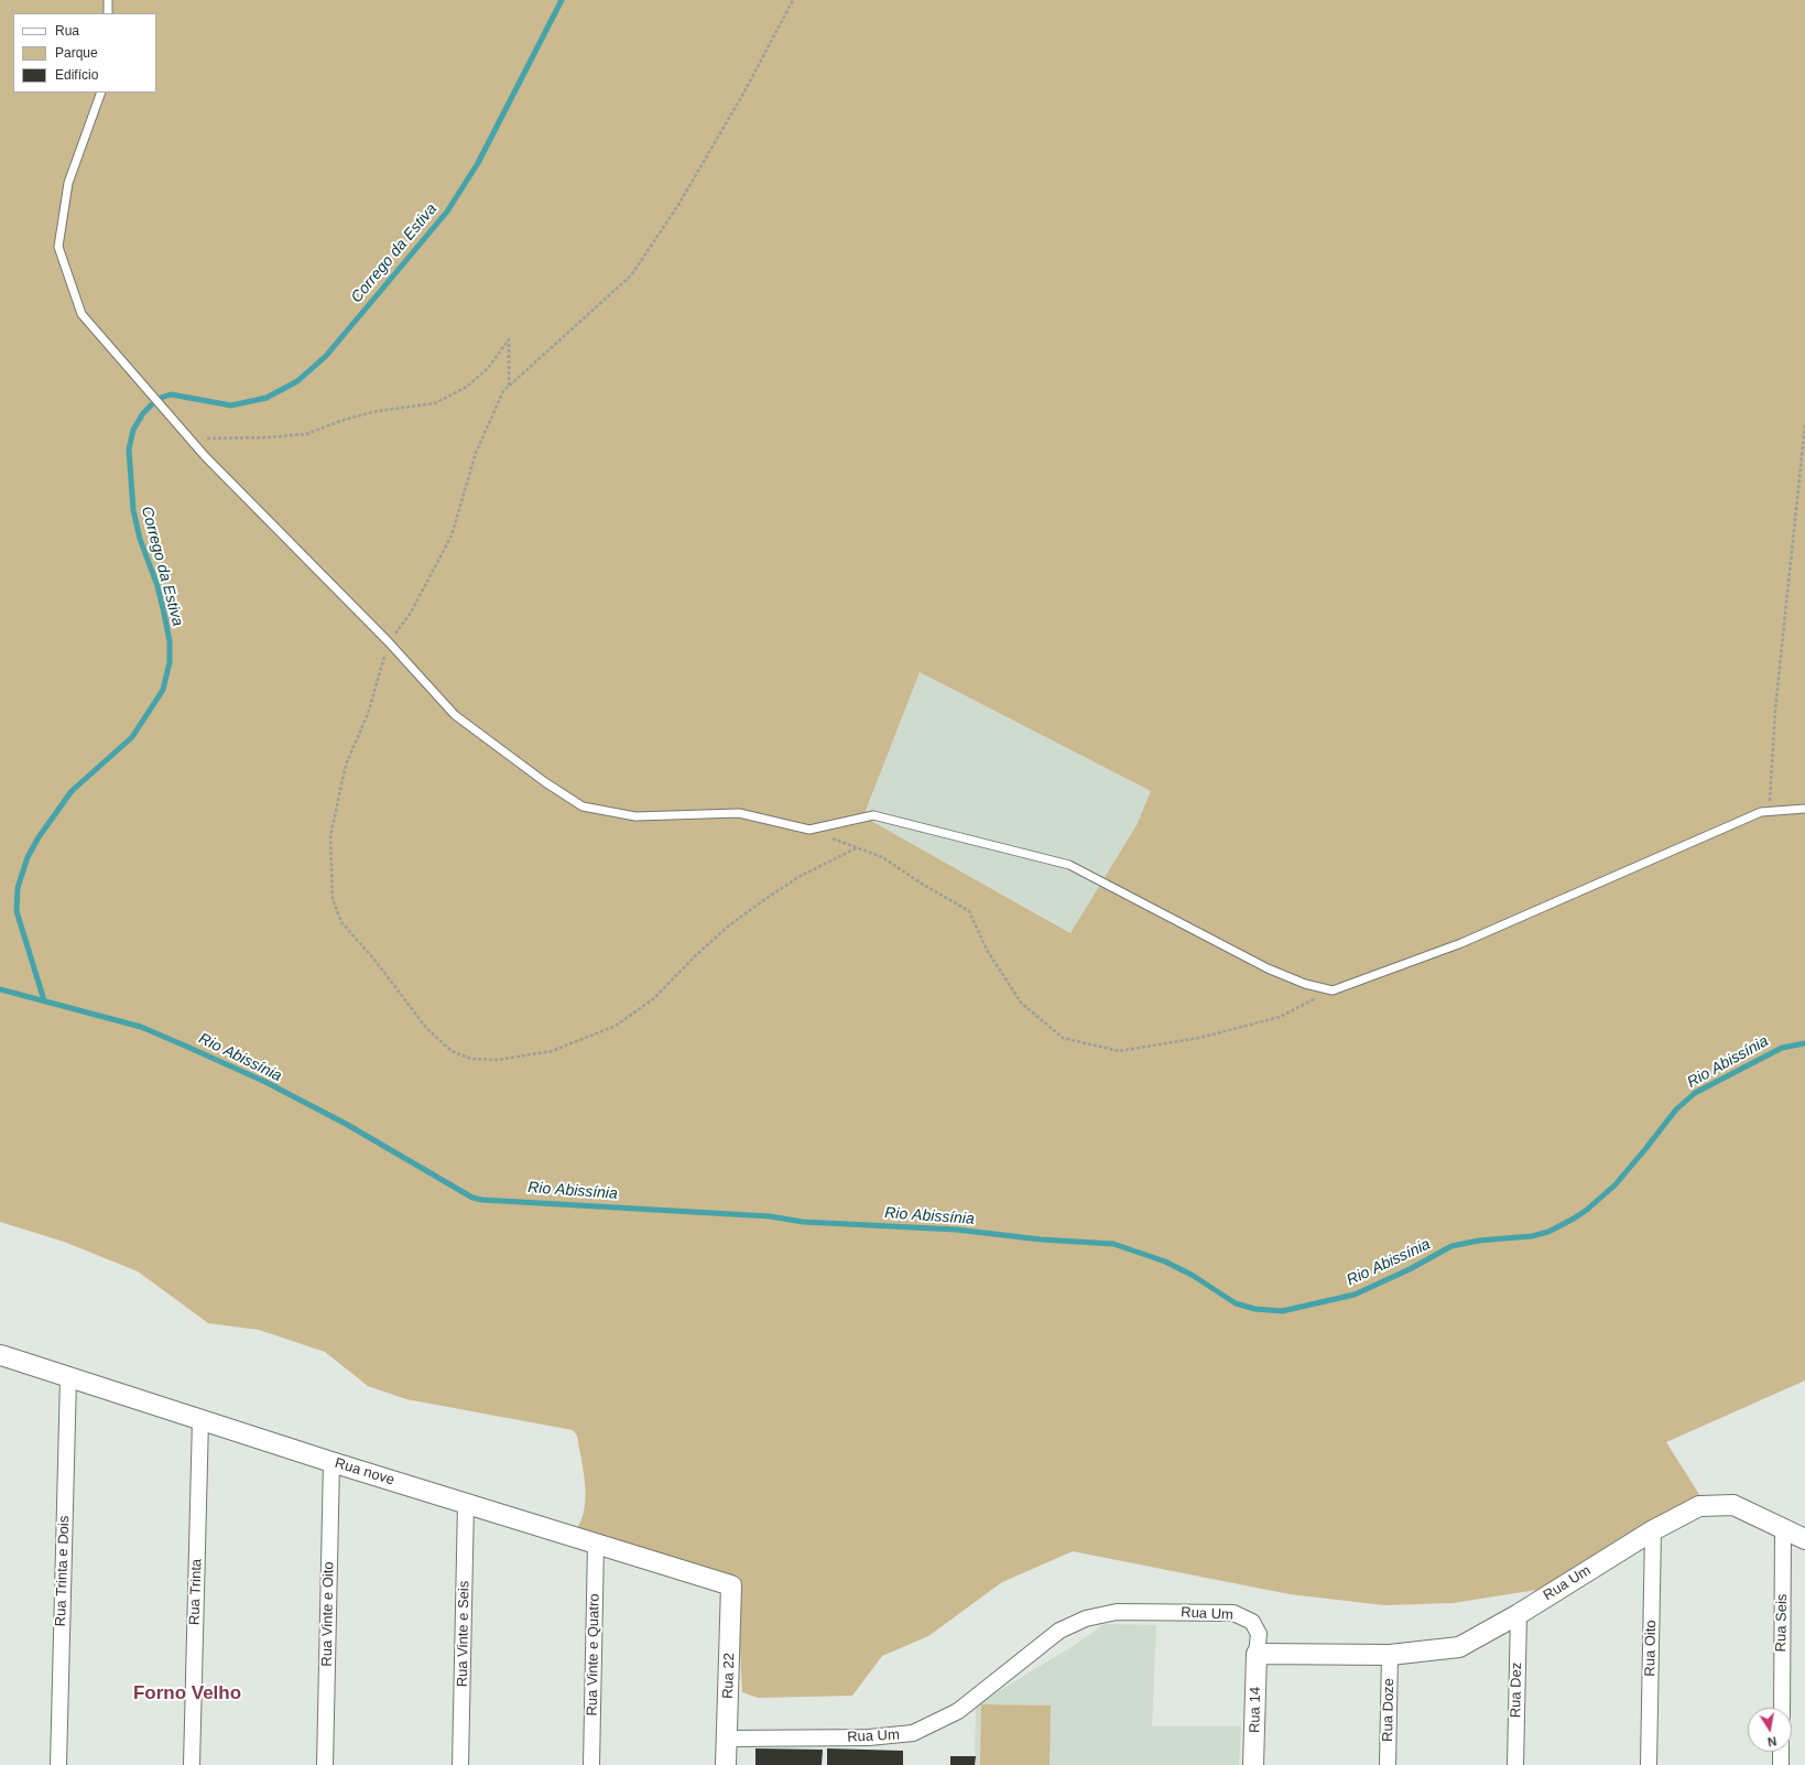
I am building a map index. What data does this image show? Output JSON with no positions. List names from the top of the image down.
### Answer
{
  "streets": {
    "street": [
      "Rua nove",
      "Rua Trinta e Dois",
      "Rua Um",
      "Rua Trinta",
      "Rua Vinte e Oito",
      "Rua Seis",
      "Rua Vinte e Seis",
      "Rua Oito",
      "Rua Vinte e Quatro",
      "Rua 22",
      "Rua Dez",
      "Rua 14",
      "Rua Doze"
    ]
  },
  "crossings": [
    ["Rua nove", "Rua Trinta e Dois"],
    ["Rua nove", "Rua Trinta"],
    ["Rua nove", "Rua Vinte e Oito"],
    ["Rua nove", "Rua Vinte e Seis"],
    ["Rua nove", "Rua Vinte e Quatro"],
    ["Rua nove", "Rua 22"],
    ["Rua Um", "Rua Seis"],
    ["Rua Um", "Rua Oito"],
    ["Rua Um", "Rua 22"],
    ["Rua Um", "Rua Dez"],
    ["Rua Um", "Rua 14"],
    ["Rua Um", "Rua Doze"]
  ],
  "districts": ["Forno Velho"],
  "water": ["Corrego da Estiva", "Rio Abissínia"],
  "legend": ["Rua", "Parque", "Edifício"],
  "north": "bottom"
}
